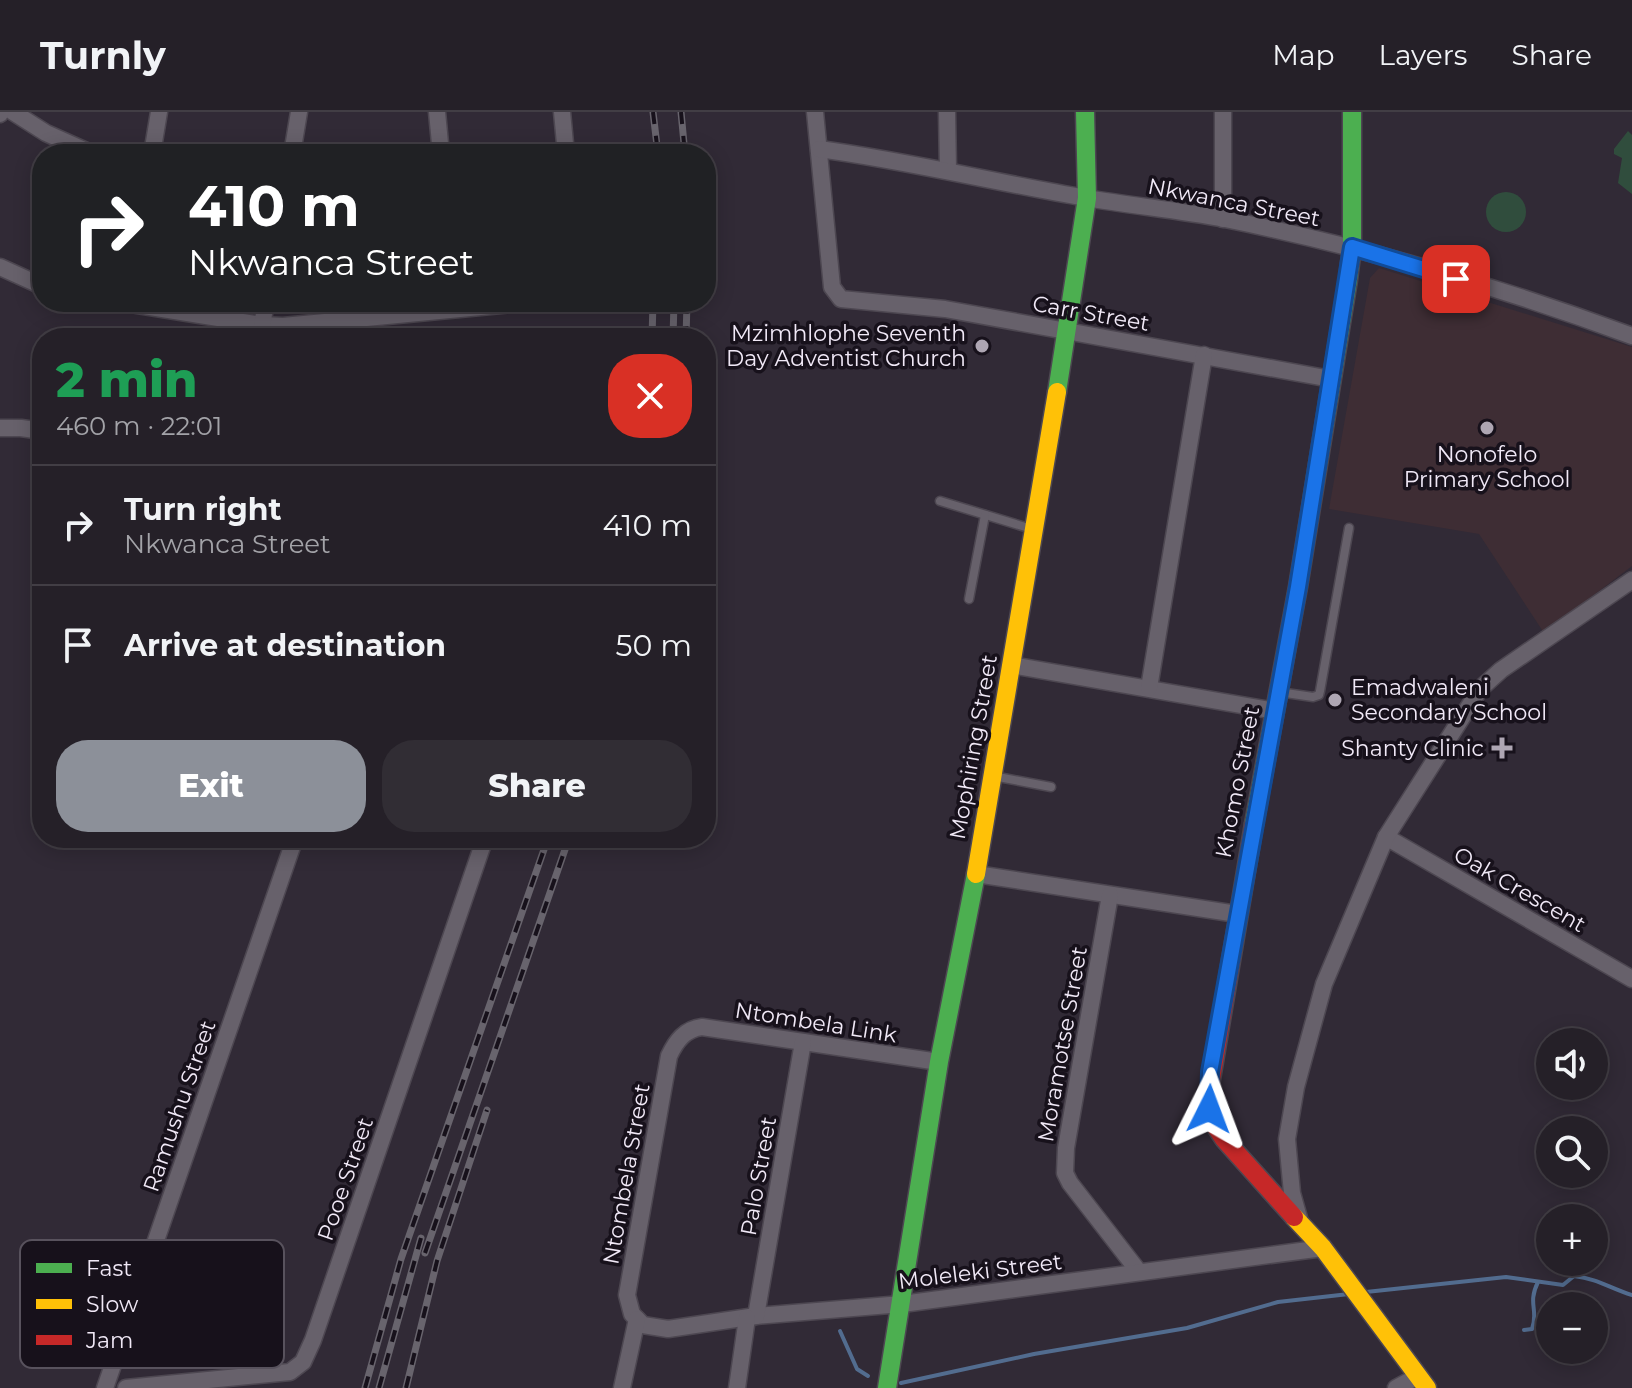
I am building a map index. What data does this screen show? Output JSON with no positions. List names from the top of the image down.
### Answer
{
  "streets": {
    "street": [
      "Nkwanca Street",
      "Carr Street",
      "Mophiring Street",
      "Khomo Street",
      "Oak Crescent",
      "Ntombela Link",
      "Moramotse Street",
      "Ramushu Street",
      "Ntombela Street",
      "Palo Street",
      "Pooe Street",
      "Moleleki Street"
    ]
  },
  "crossings": [
    ["Nkwanca Street", "Carr Street"],
    ["Nkwanca Street", "Mophiring Street"],
    ["Nkwanca Street", "Khomo Street"],
    ["Carr Street", "Mophiring Street"],
    ["Carr Street", "Khomo Street"],
    ["Mophiring Street", "Ntombela Link"],
    ["Mophiring Street", "Moleleki Street"],
    ["Khomo Street", "Moleleki Street"],
    ["Ntombela Link", "Ntombela Street"],
    ["Ntombela Link", "Palo Street"],
    ["Moramotse Street", "Moleleki Street"],
    ["Ntombela Street", "Moleleki Street"],
    ["Palo Street", "Moleleki Street"]
  ],
  "places": {
    "other": ["Mzimhlophe Seventh Day Adventist Church", "Nonofelo Primary School", "Emadwaleni Secondary School"],
    "health": ["Shanty Clinic"]
  },
  "legend": ["Fast", "Slow", "Jam"],
  "page": {
    "header": "Turnly",
    "nav": ["Map", "Layers", "Share"],
    "turn": ["410 m", "Nkwanca Street"],
    "heading": ["2 min", "460 m · 22:01"],
    "list": [
      {
        "name": "Turn right",
        "note": "Nkwanca Street",
        "value": "410 m"
      },
      {
        "name": "Arrive at destination",
        "value": "50 m"
      }
    ],
    "buttons": ["Exit", "Share"],
    "map_buttons": ["+", "−"]
  }
}
